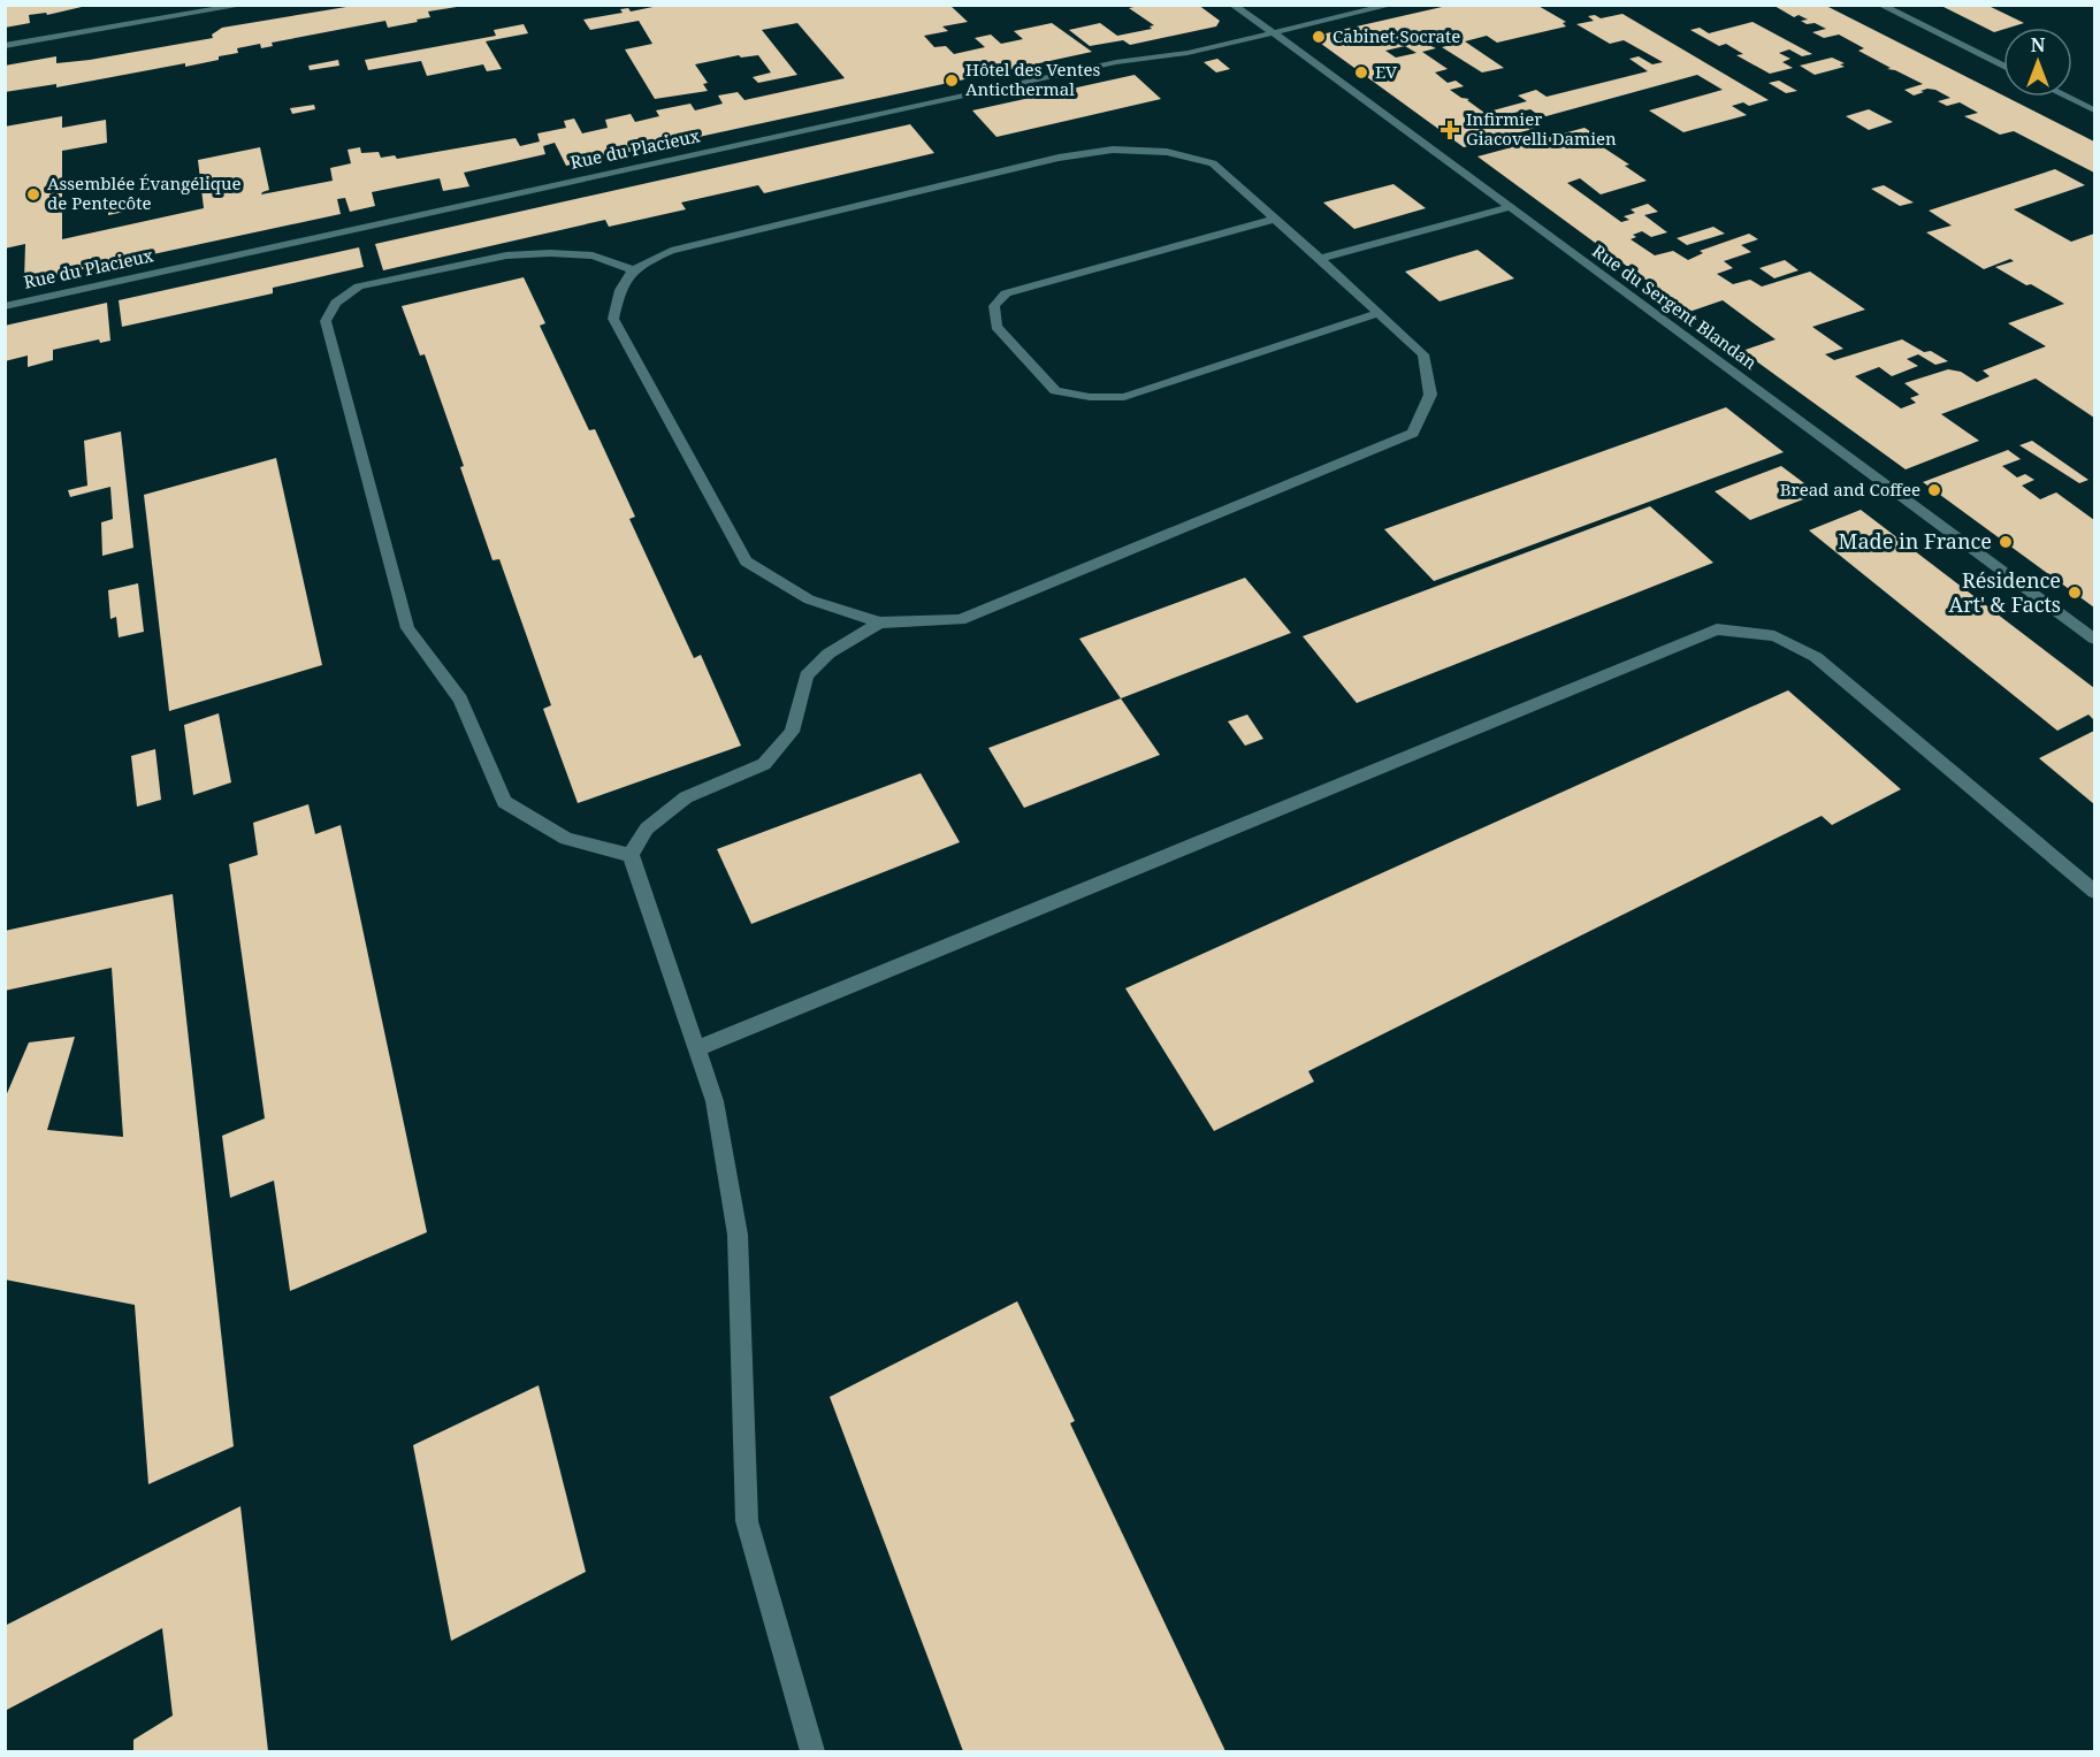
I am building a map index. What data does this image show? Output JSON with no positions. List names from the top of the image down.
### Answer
{
  "streets": {
    "street": ["Rue du Placieux", "Rue du Sergent Blandan"]
  },
  "crossings": [
    ["Rue du Placieux", "Rue du Sergent Blandan"]
  ],
  "places": {
    "other": [
      "Cabinet Socrate",
      "EV",
      "Hôtel des Ventes Anticthermal",
      "Assemblée Évangélique de Pentecôte",
      "Bread and Coffee",
      "Made in France",
      "Résidence Art' & Facts"
    ],
    "health": ["Infirmier Giacovelli Damien"]
  },
  "north": "top"
}
